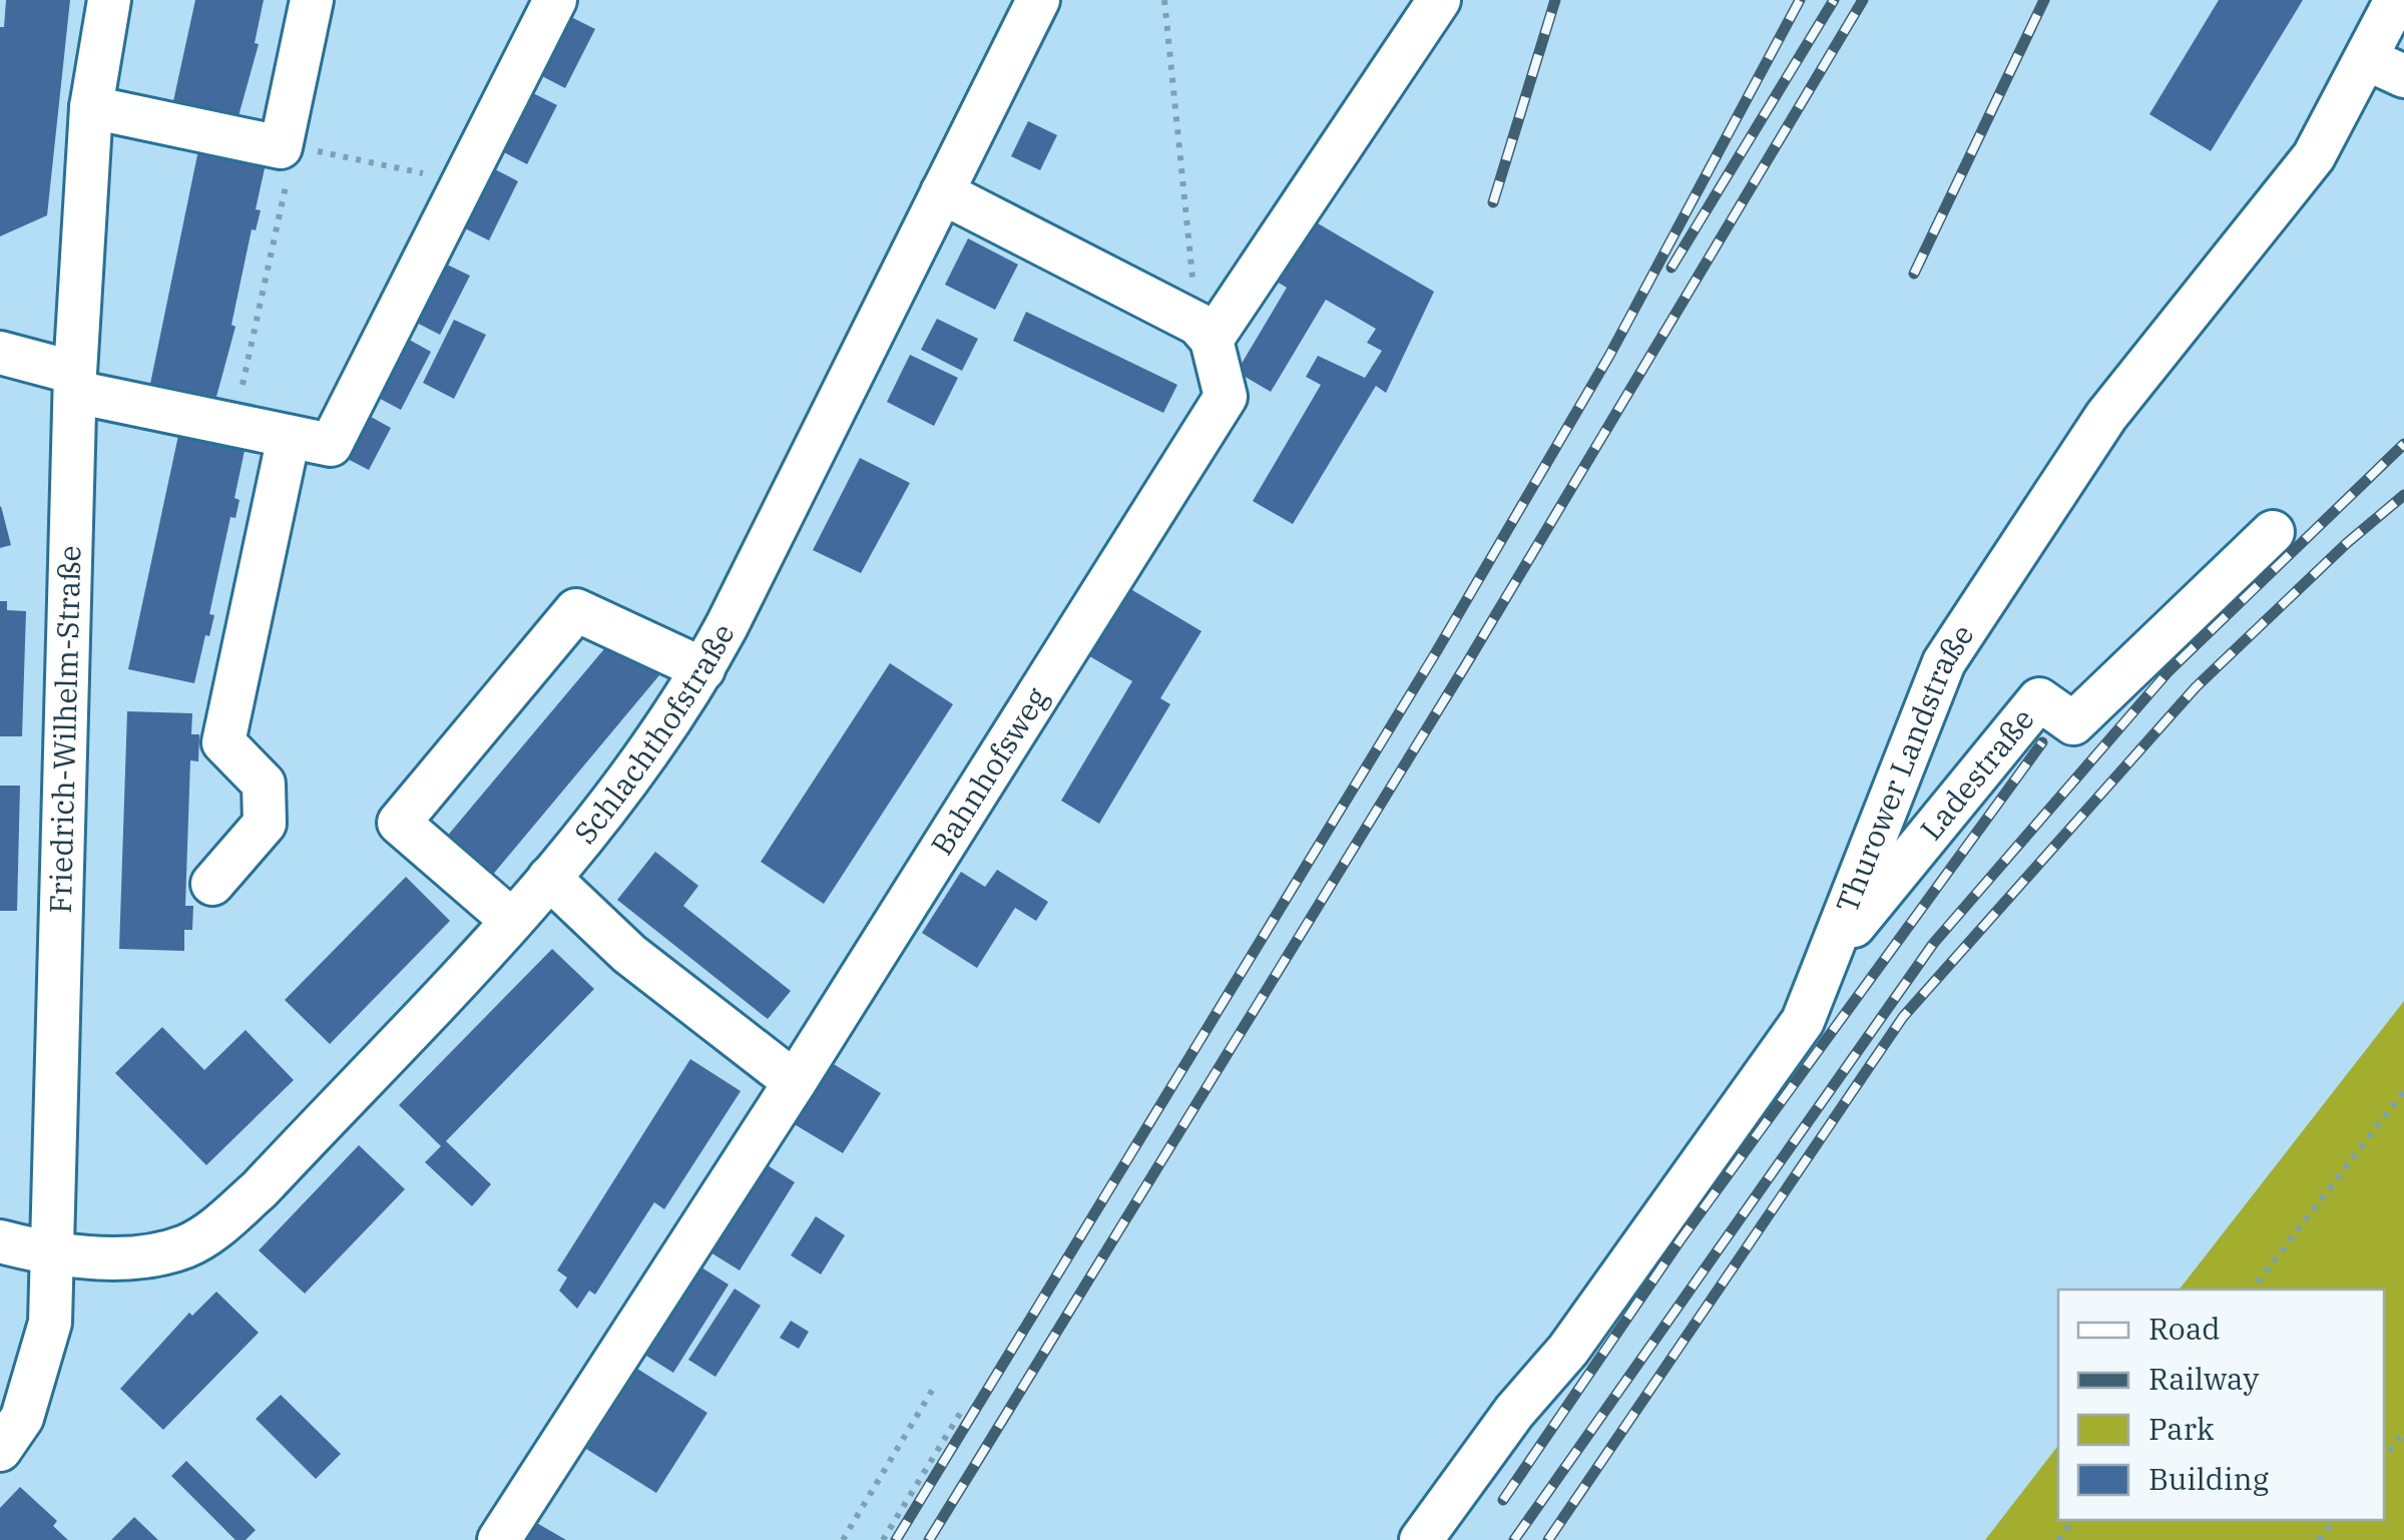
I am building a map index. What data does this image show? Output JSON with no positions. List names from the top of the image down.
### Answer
{
  "streets": {
    "street": [
      "Friedrich-Wilhelm-Straße",
      "Schlachthofstraße",
      "Thurower Landstraße",
      "Bahnhofsweg",
      "Ladestraße"
    ]
  },
  "crossings": [
    ["Friedrich-Wilhelm-Straße", "Schlachthofstraße"],
    ["Thurower Landstraße", "Ladestraße"]
  ],
  "legend": [
    "Road",
    "Railway",
    "Park",
    "Building"
  ]
}
